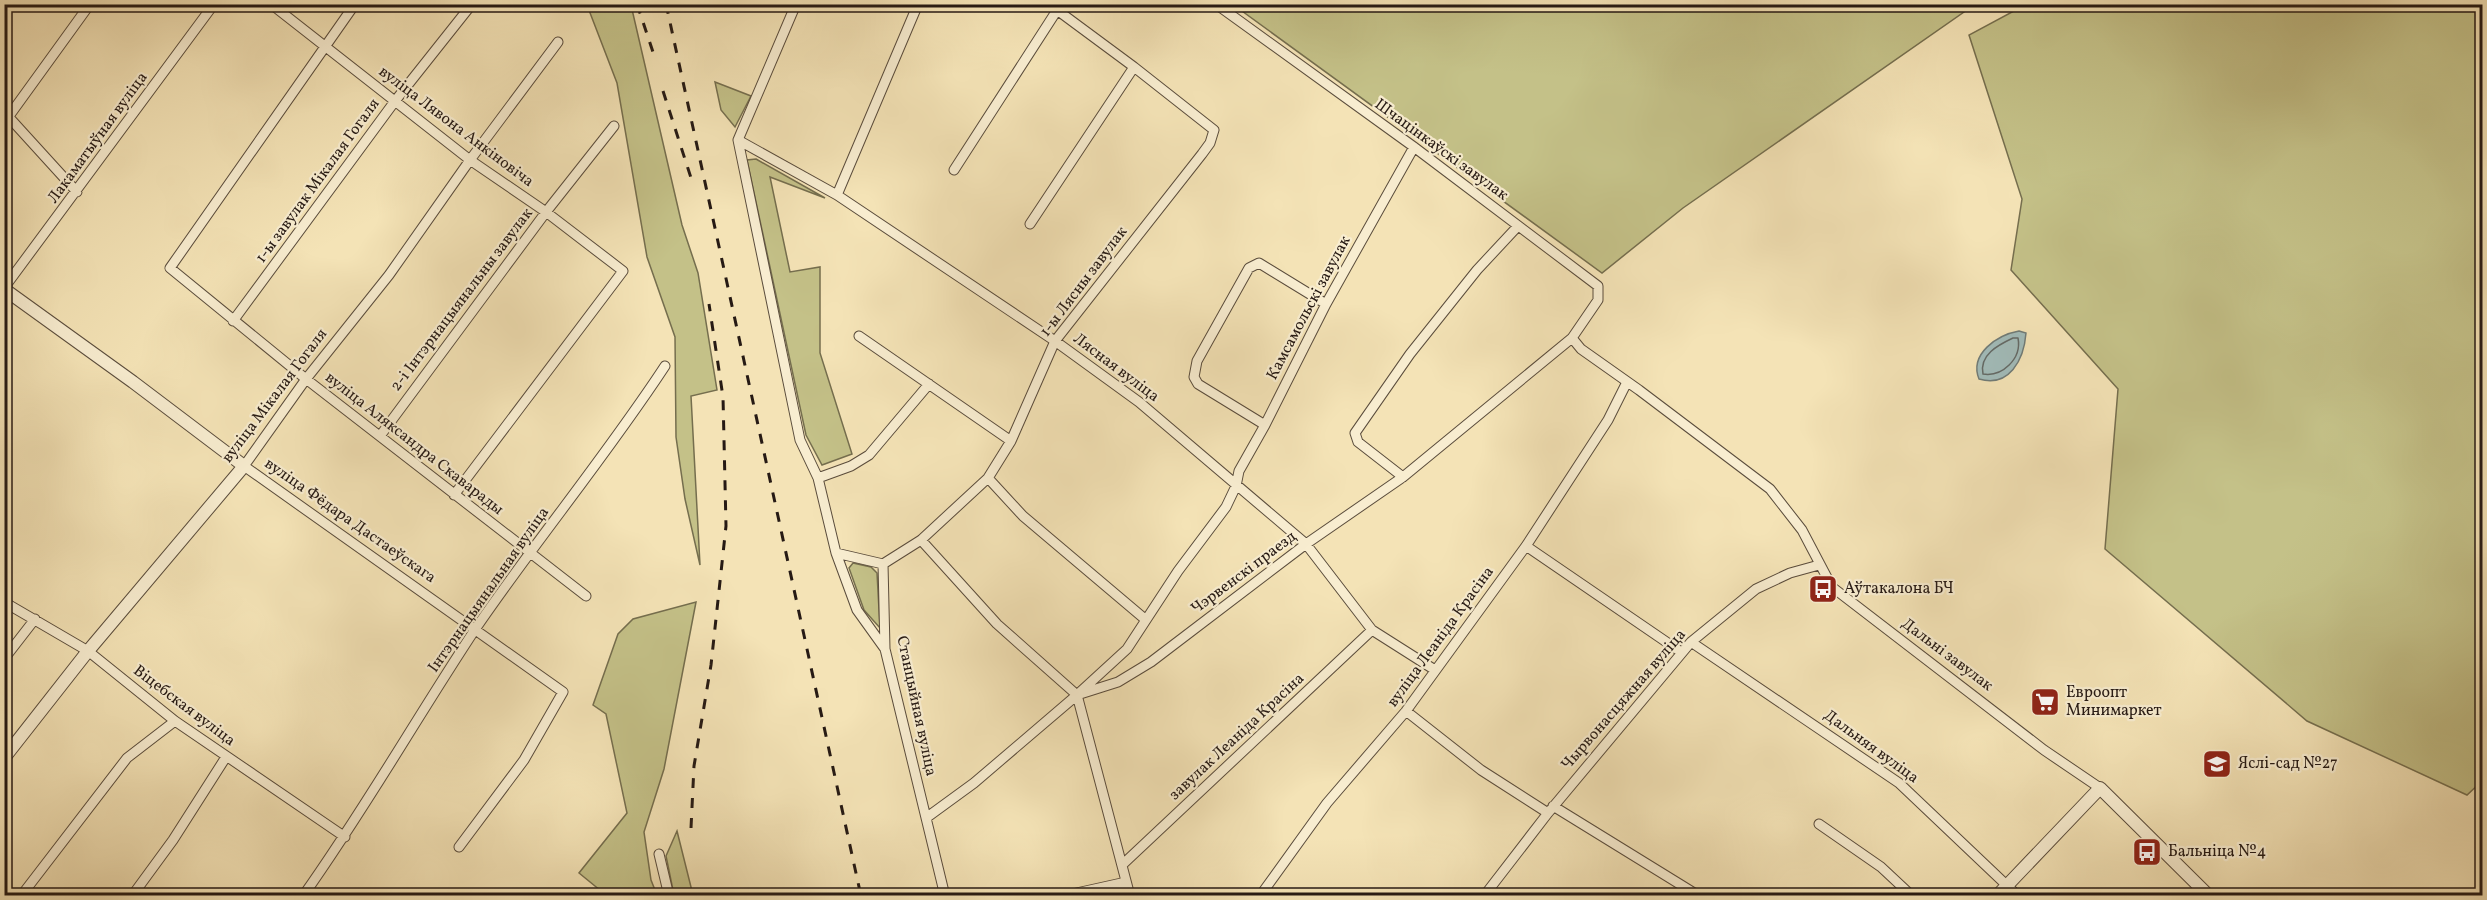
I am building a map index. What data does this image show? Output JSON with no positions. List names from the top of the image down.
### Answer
{
  "streets": {
    "street": [
      "вуліца Лявона Анкіновіча",
      "Лакаматыўная вуліца",
      "Шчацінкаўскі завулак",
      "1-ы завулак Мікалая Гогаля",
      "1-ы Лясны завулак",
      "2-і Інтэрнацыянальны завулак",
      "Камсамольскі завулак",
      "Лясная вуліца",
      "вуліца Мікалая Гогаля",
      "вуліца Аляксандра Скаварады",
      "вуліца Фёдара Дастаеўскага",
      "Чэрвенскі праезд",
      "Інтэрнацыянальная вуліца",
      "вуліца Леаніда Красіна",
      "Дальні завулак",
      "Чырвонасцяжная вуліца",
      "Віцебская вуліца",
      "Станцыйная вуліца",
      "завулак Леаніда Красіна",
      "Дальняя вуліца"
    ]
  },
  "crossings": [
    ["вуліца Лявона Анкіновіча", "1-ы завулак Мікалая Гогаля"],
    ["вуліца Лявона Анкіновіча", "2-і Інтэрнацыянальны завулак"],
    ["вуліца Лявона Анкіновіча", "вуліца Мікалая Гогаля"],
    ["вуліца Лявона Анкіновіча", "вуліца Аляксандра Скаварады"],
    ["Лакаматыўная вуліца", "вуліца Фёдара Дастаеўскага"],
    ["Шчацінкаўскі завулак", "Камсамольскі завулак"],
    ["Шчацінкаўскі завулак", "Чэрвенскі праезд"],
    ["Шчацінкаўскі завулак", "Дальні завулак"],
    ["1-ы завулак Мікалая Гогаля", "вуліца Аляксандра Скаварады"],
    ["1-ы Лясны завулак", "Лясная вуліца"],
    ["2-і Інтэрнацыянальны завулак", "вуліца Аляксандра Скаварады"],
    ["Камсамольскі завулак", "Лясная вуліца"],
    ["Камсамольскі завулак", "Чэрвенскі праезд"],
    ["Лясная вуліца", "Чэрвенскі праезд"],
    ["Лясная вуліца", "вуліца Леаніда Красіна"],
    ["Лясная вуліца", "завулак Леаніда Красіна"],
    ["вуліца Мікалая Гогаля", "вуліца Аляксандра Скаварады"],
    ["вуліца Мікалая Гогаля", "вуліца Фёдара Дастаеўскага"],
    ["вуліца Мікалая Гогаля", "Віцебская вуліца"],
    ["вуліца Аляксандра Скаварады", "Інтэрнацыянальная вуліца"],
    ["вуліца Фёдара Дастаеўскага", "Інтэрнацыянальная вуліца"],
    ["Чэрвенскі праезд", "Дальні завулак"],
    ["Чэрвенскі праезд", "Станцыйная вуліца"],
    ["Інтэрнацыянальная вуліца", "Віцебская вуліца"],
    ["вуліца Леаніда Красіна", "Дальні завулак"],
    ["Дальні завулак", "Чырвонасцяжная вуліца"],
    ["Чырвонасцяжная вуліца", "Дальняя вуліца"]
  ],
  "places": {
    "bus stop": ["Аўтакалона БЧ", "Бальніца №4"],
    "supermarket": ["Евроопт Минимаркет"],
    "school or university": ["Яслі-сад №27"]
  }
}
